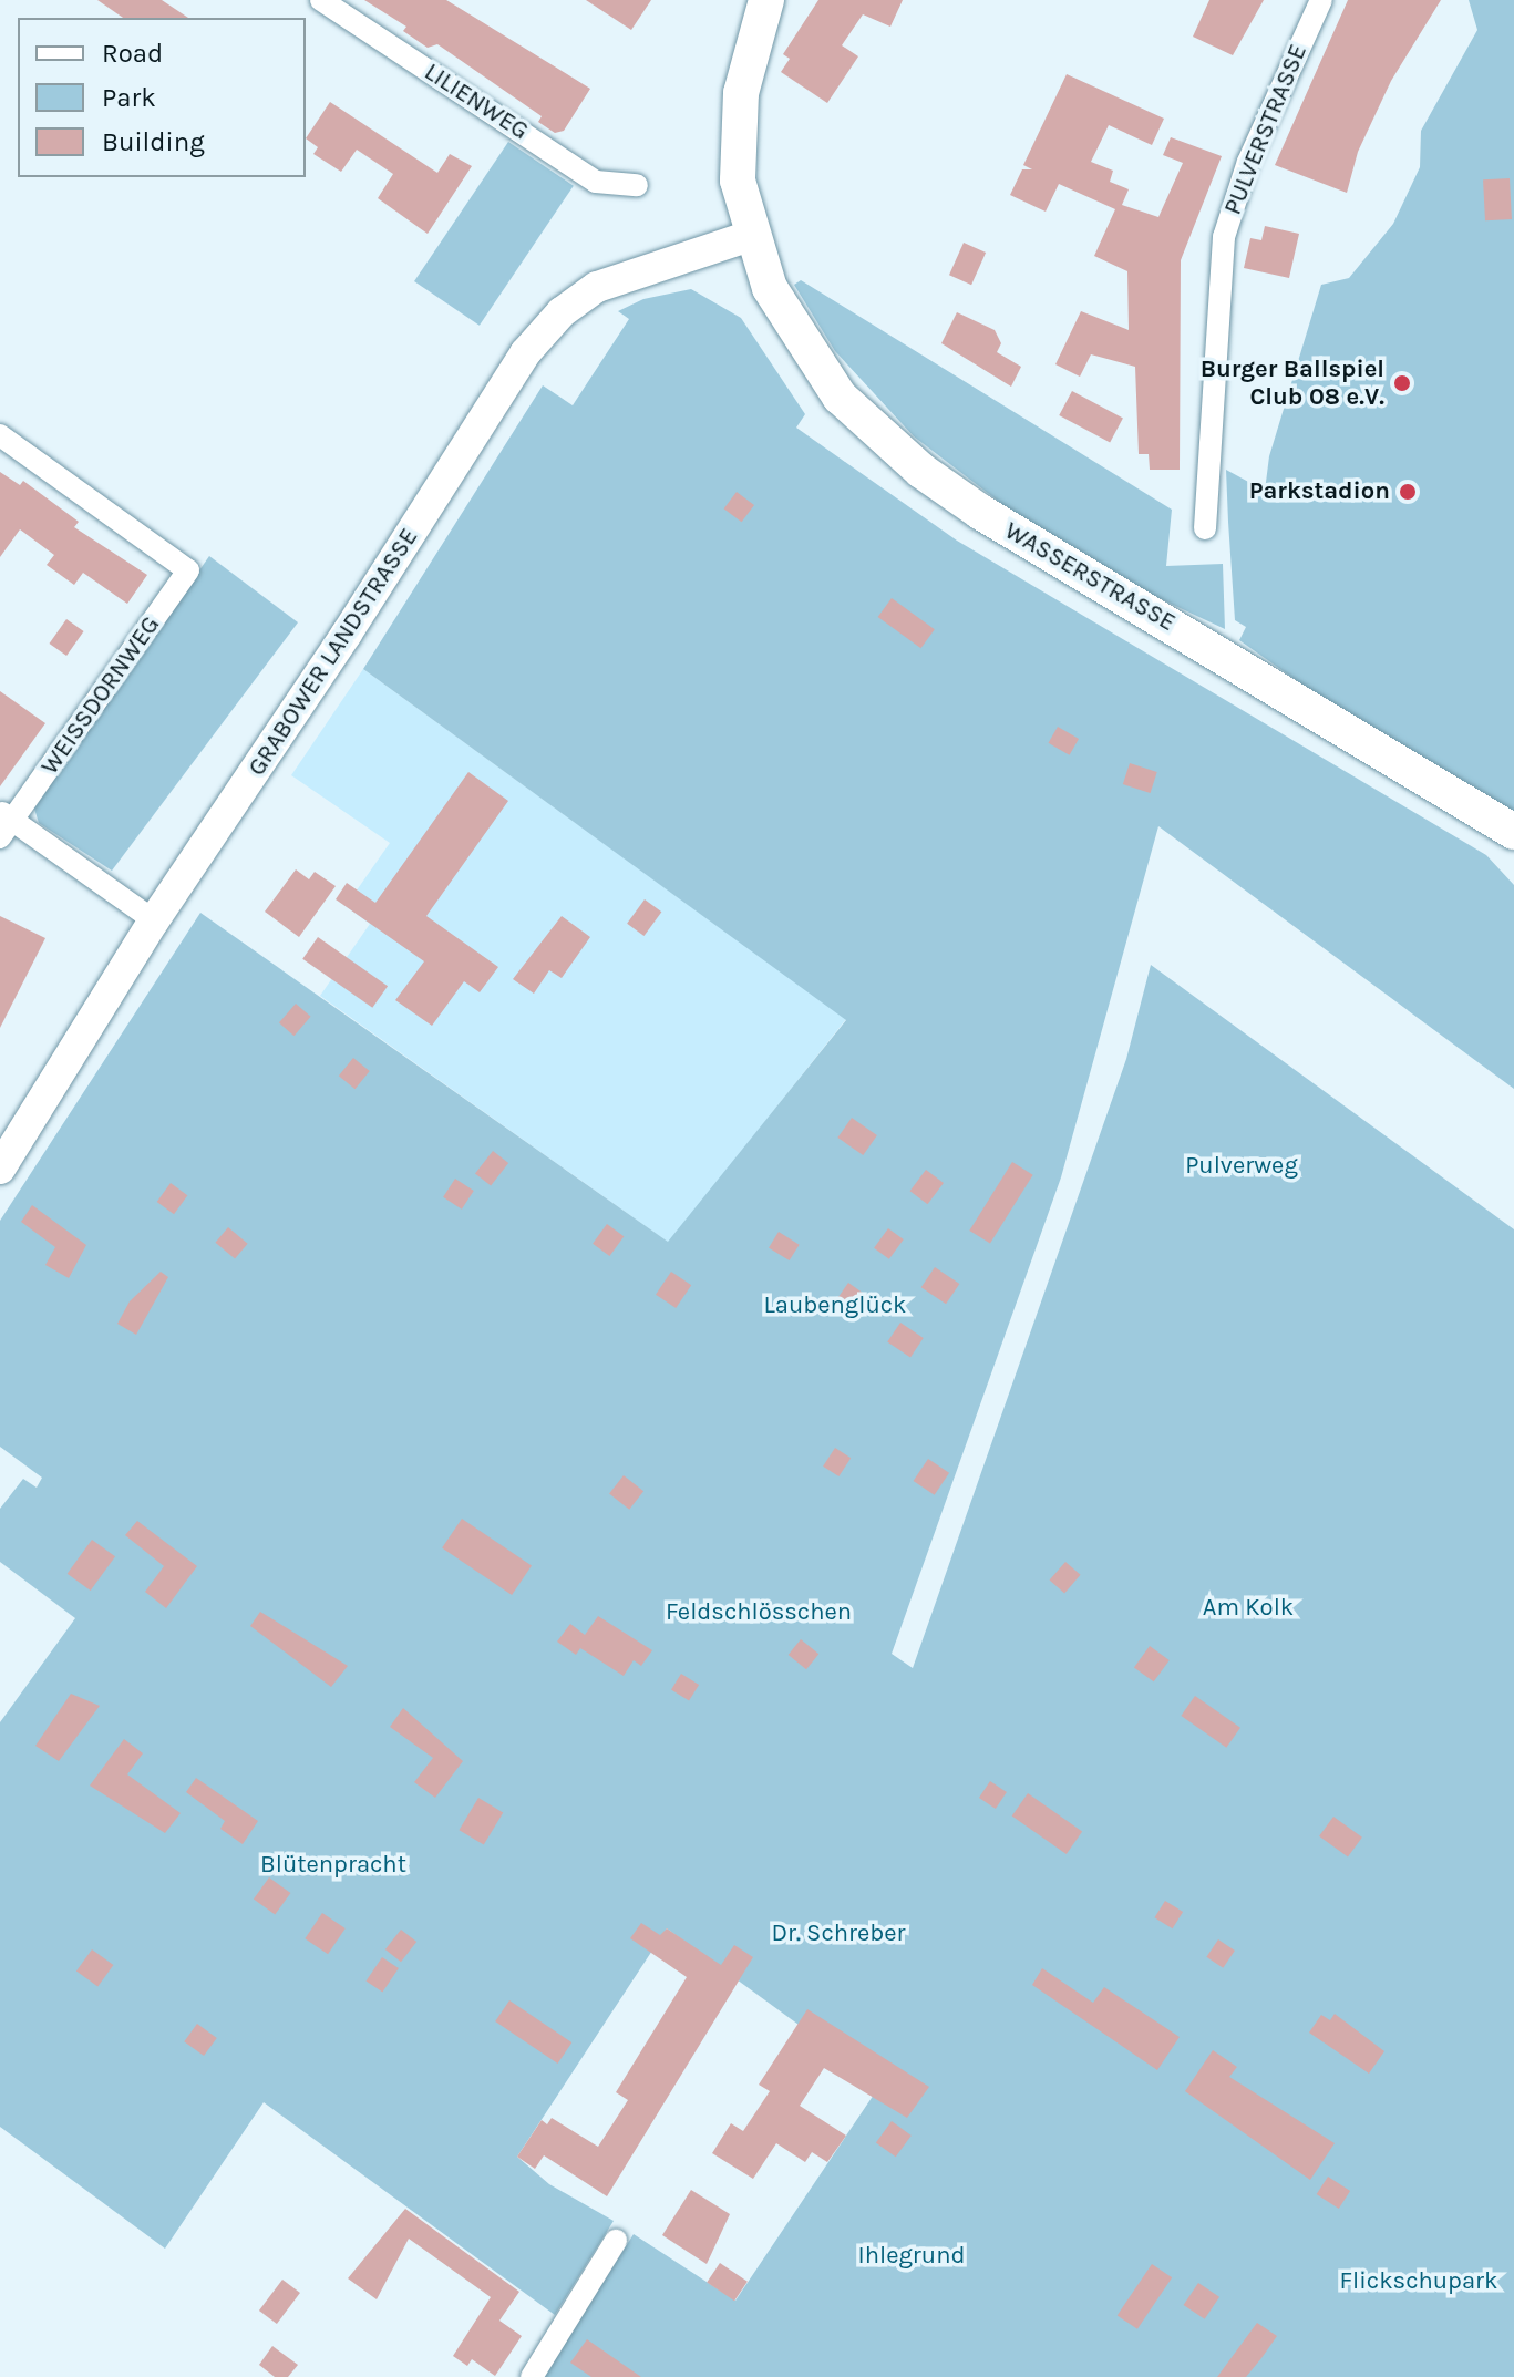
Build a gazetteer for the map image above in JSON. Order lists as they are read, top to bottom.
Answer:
{
  "streets": {
    "main road": ["WASSERSTRASSE", "GRABOWER LANDSTRASSE"],
    "street": ["LILIENWEG", "PULVERSTRASSE", "WEISSDORNWEG"]
  },
  "crossings": [
    ["WASSERSTRASSE", "GRABOWER LANDSTRASSE"]
  ],
  "parks": [
    "Pulverweg",
    "Laubenglück",
    "Am Kolk",
    "Feldschlösschen",
    "Blütenpracht",
    "Dr. Schreber",
    "Ihlegrund",
    "Flickschupark"
  ],
  "places": ["Burger Ballspiel Club 08 e.V.", "Parkstadion"],
  "legend": ["Road", "Park", "Building"]
}
